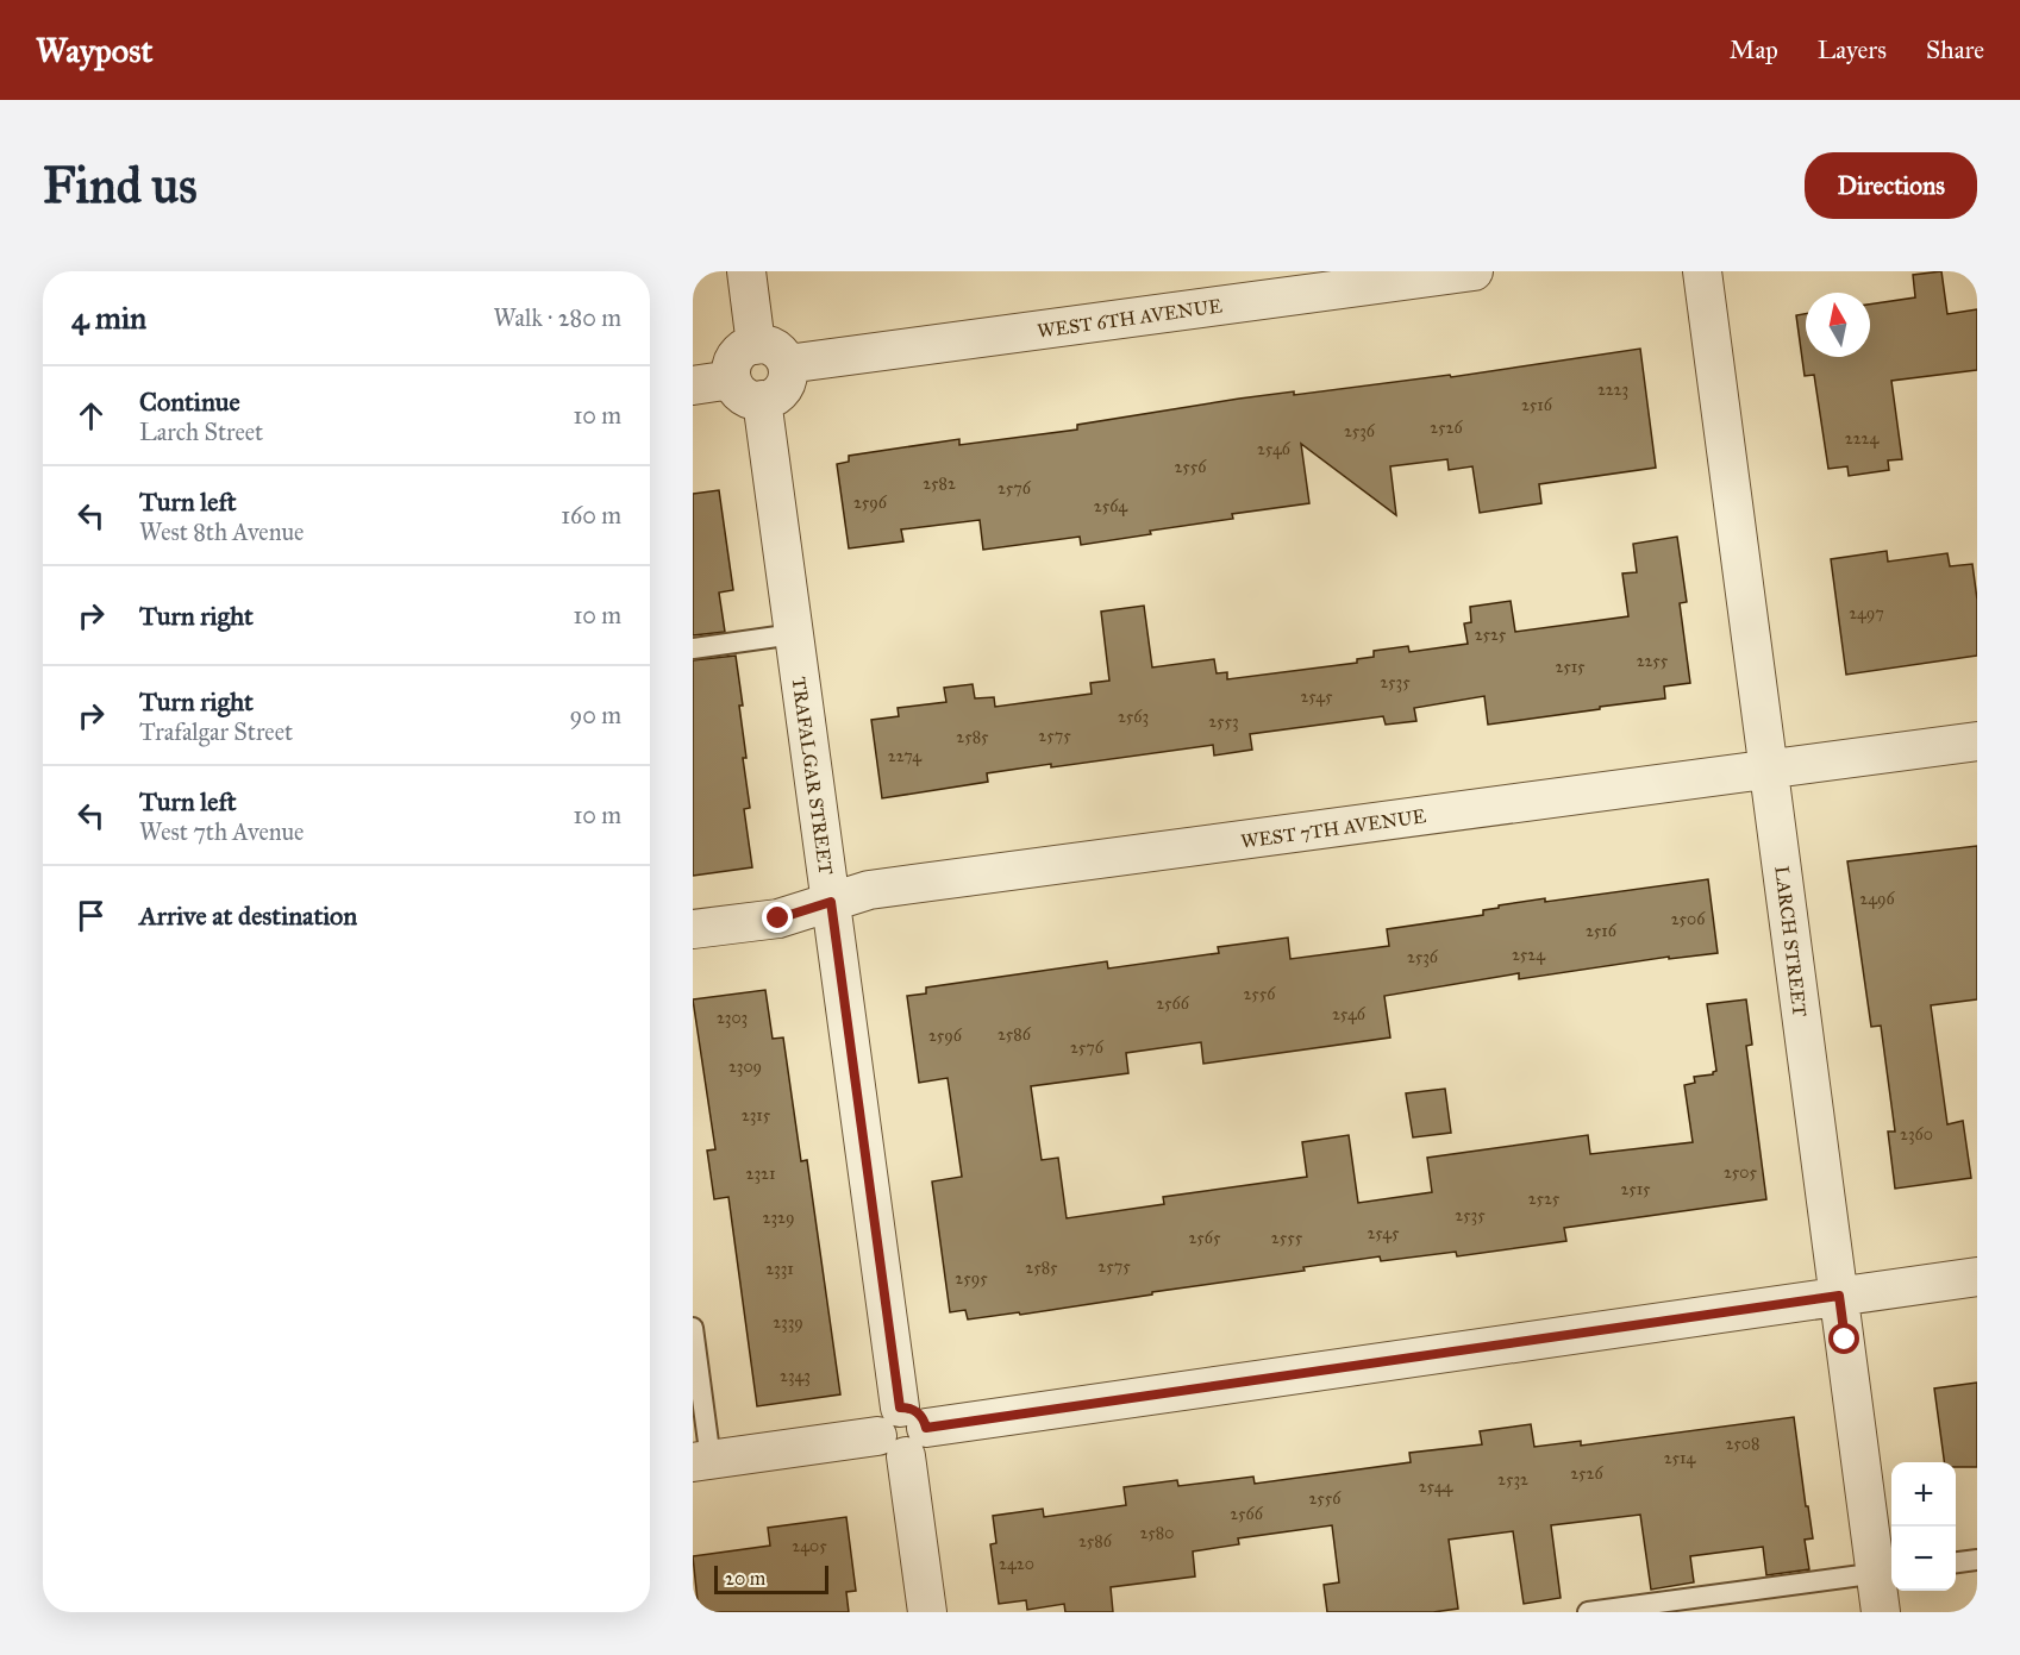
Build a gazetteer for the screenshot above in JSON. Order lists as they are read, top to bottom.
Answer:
{
  "streets": {
    "street": [
      "WEST 6TH AVENUE",
      "TRAFALGAR STREET",
      "WEST 7TH AVENUE",
      "LARCH STREET"
    ]
  },
  "crossings": [
    ["WEST 6TH AVENUE", "TRAFALGAR STREET"],
    ["TRAFALGAR STREET", "WEST 7TH AVENUE"],
    ["WEST 7TH AVENUE", "LARCH STREET"]
  ],
  "house_numbers": [
    "2223",
    "2516",
    "2526",
    "2536",
    "2224",
    "2546",
    "2556",
    "2582",
    "2576",
    "2596",
    "2564",
    "2497",
    "2525",
    "2255",
    "2515",
    "2535",
    "2545",
    "2563",
    "2553",
    "2575",
    "2585",
    "2274",
    "2496",
    "2506",
    "2516",
    "2524",
    "2536",
    "2556",
    "2566",
    "2546",
    "2303",
    "2586",
    "2596",
    "2576",
    "2309",
    "2315",
    "2360",
    "2505",
    "2321",
    "2515",
    "2525",
    "2535",
    "2329",
    "2545",
    "2565",
    "2555",
    "2575",
    "2585",
    "2331",
    "2595",
    "2339",
    "2343",
    "2508",
    "2514",
    "2526",
    "2532",
    "2544",
    "2556",
    "2566",
    "2580",
    "2586",
    "2405",
    "2420"
  ],
  "scale_bar": "20 m",
  "north": "top",
  "page": {
    "header": "Waypost",
    "nav": ["Map", "Layers", "Share"],
    "buttons": "Directions",
    "title": "Find us",
    "heading": ["4 min", "Walk · 280 m"],
    "list": [
      ["Continue", "Larch Street", "10 m"],
      ["Turn left", "West 8th Avenue", "160 m"],
      ["Turn right", "10 m"],
      ["Turn right", "Trafalgar Street", "90 m"],
      ["Turn left", "West 7th Avenue", "10 m"],
      "Arrive at destination"
    ],
    "map_buttons": ["+", "−"],
    "scale": "20 m"
  }
}
